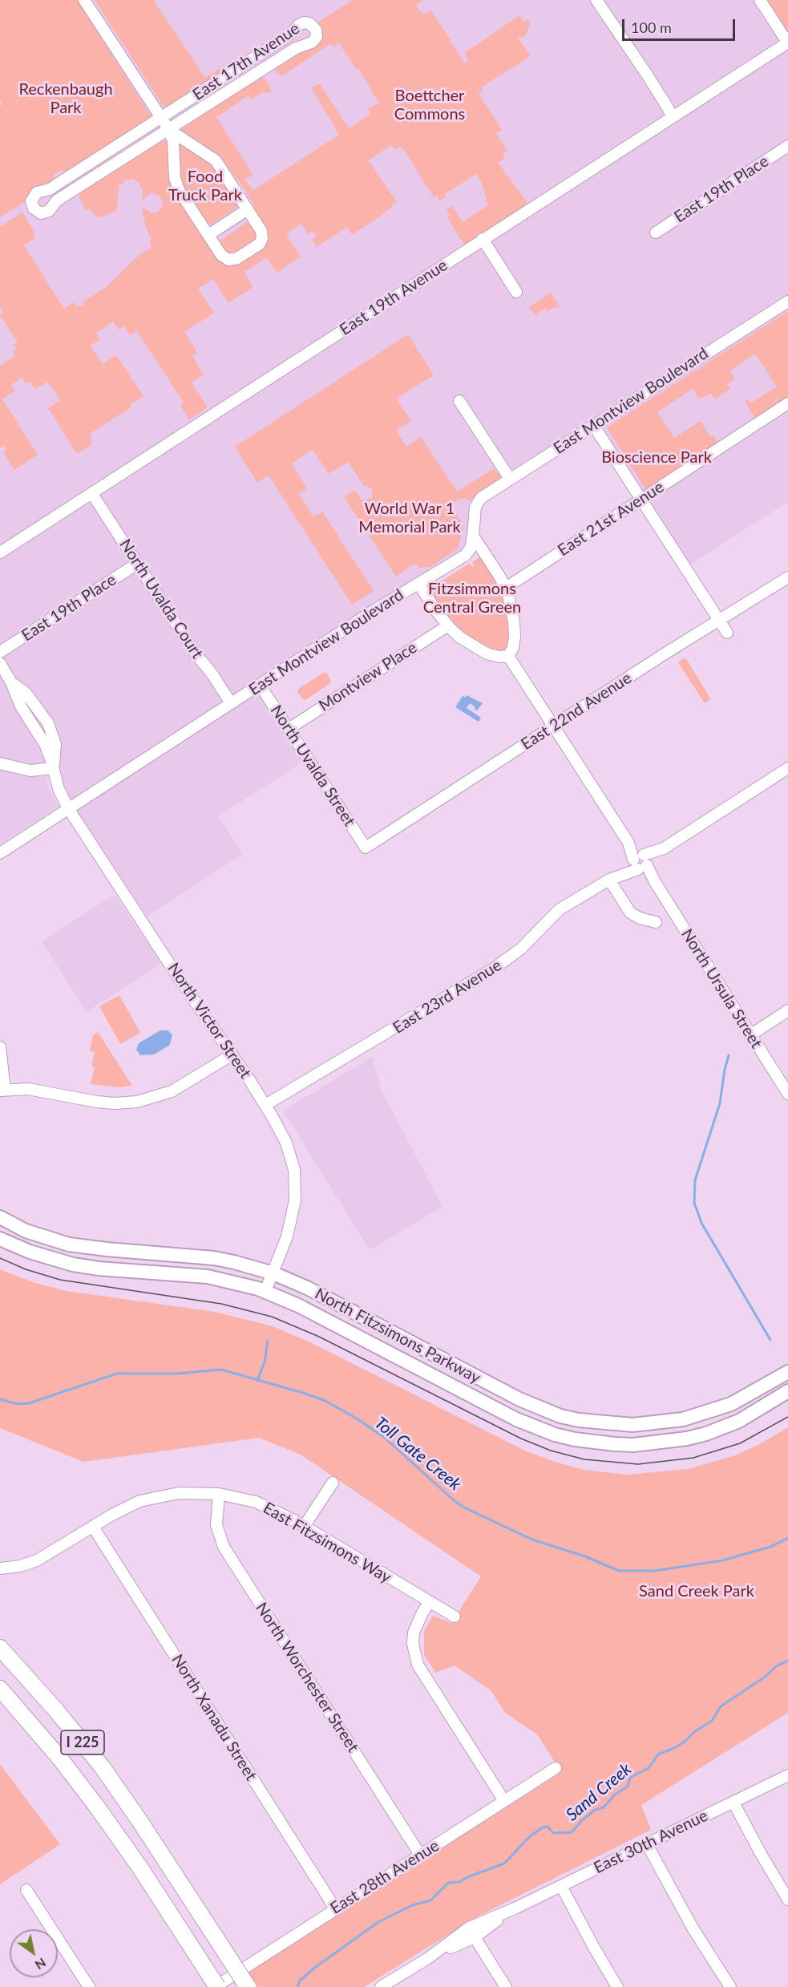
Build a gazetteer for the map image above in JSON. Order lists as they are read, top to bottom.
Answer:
{
  "streets": {
    "highway": ["I 225"],
    "main road": ["North Fitzsimons Parkway"],
    "street": [
      "East 17th Avenue",
      "East 19th Place",
      "East 19th Avenue",
      "East Montview Boulevard",
      "East 21st Avenue",
      "North Uvalda Court",
      "Montview Place",
      "East 22nd Avenue",
      "North Uvalda Street",
      "North Ursula Street",
      "East 23rd Avenue",
      "North Victor Street",
      "East Fitzsimons Way",
      "North Worchester Street",
      "North Xanadu Street",
      "East 30th Avenue",
      "East 28th Avenue"
    ]
  },
  "crossings": [
    ["East 19th Place", "North Uvalda Court"],
    ["East 19th Avenue", "North Uvalda Court"],
    ["East Montview Boulevard", "North Uvalda Court"],
    ["East Montview Boulevard", "North Uvalda Street"],
    ["East Montview Boulevard", "North Victor Street"],
    ["Montview Place", "North Uvalda Street"],
    ["East 22nd Avenue", "North Uvalda Street"],
    ["East 22nd Avenue", "North Ursula Street"],
    ["North Ursula Street", "East 23rd Avenue"],
    ["East 23rd Avenue", "North Victor Street"],
    ["North Victor Street", "North Fitzsimons Parkway"],
    ["East Fitzsimons Way", "North Worchester Street"],
    ["East Fitzsimons Way", "North Xanadu Street"],
    ["North Worchester Street", "East 28th Avenue"],
    ["North Xanadu Street", "East 28th Avenue"],
    ["I 225", "East 28th Avenue"]
  ],
  "water": ["Toll Gate Creek", "Sand Creek"],
  "parks": [
    "Reckenbaugh Park",
    "Boettcher Commons",
    "Food Truck Park",
    "Bioscience Park",
    "World War 1 Memorial Park",
    "Fitzsimmons Central Green",
    "Sand Creek Park"
  ],
  "scale_bar": "100 m",
  "north": "bottom right"
}
